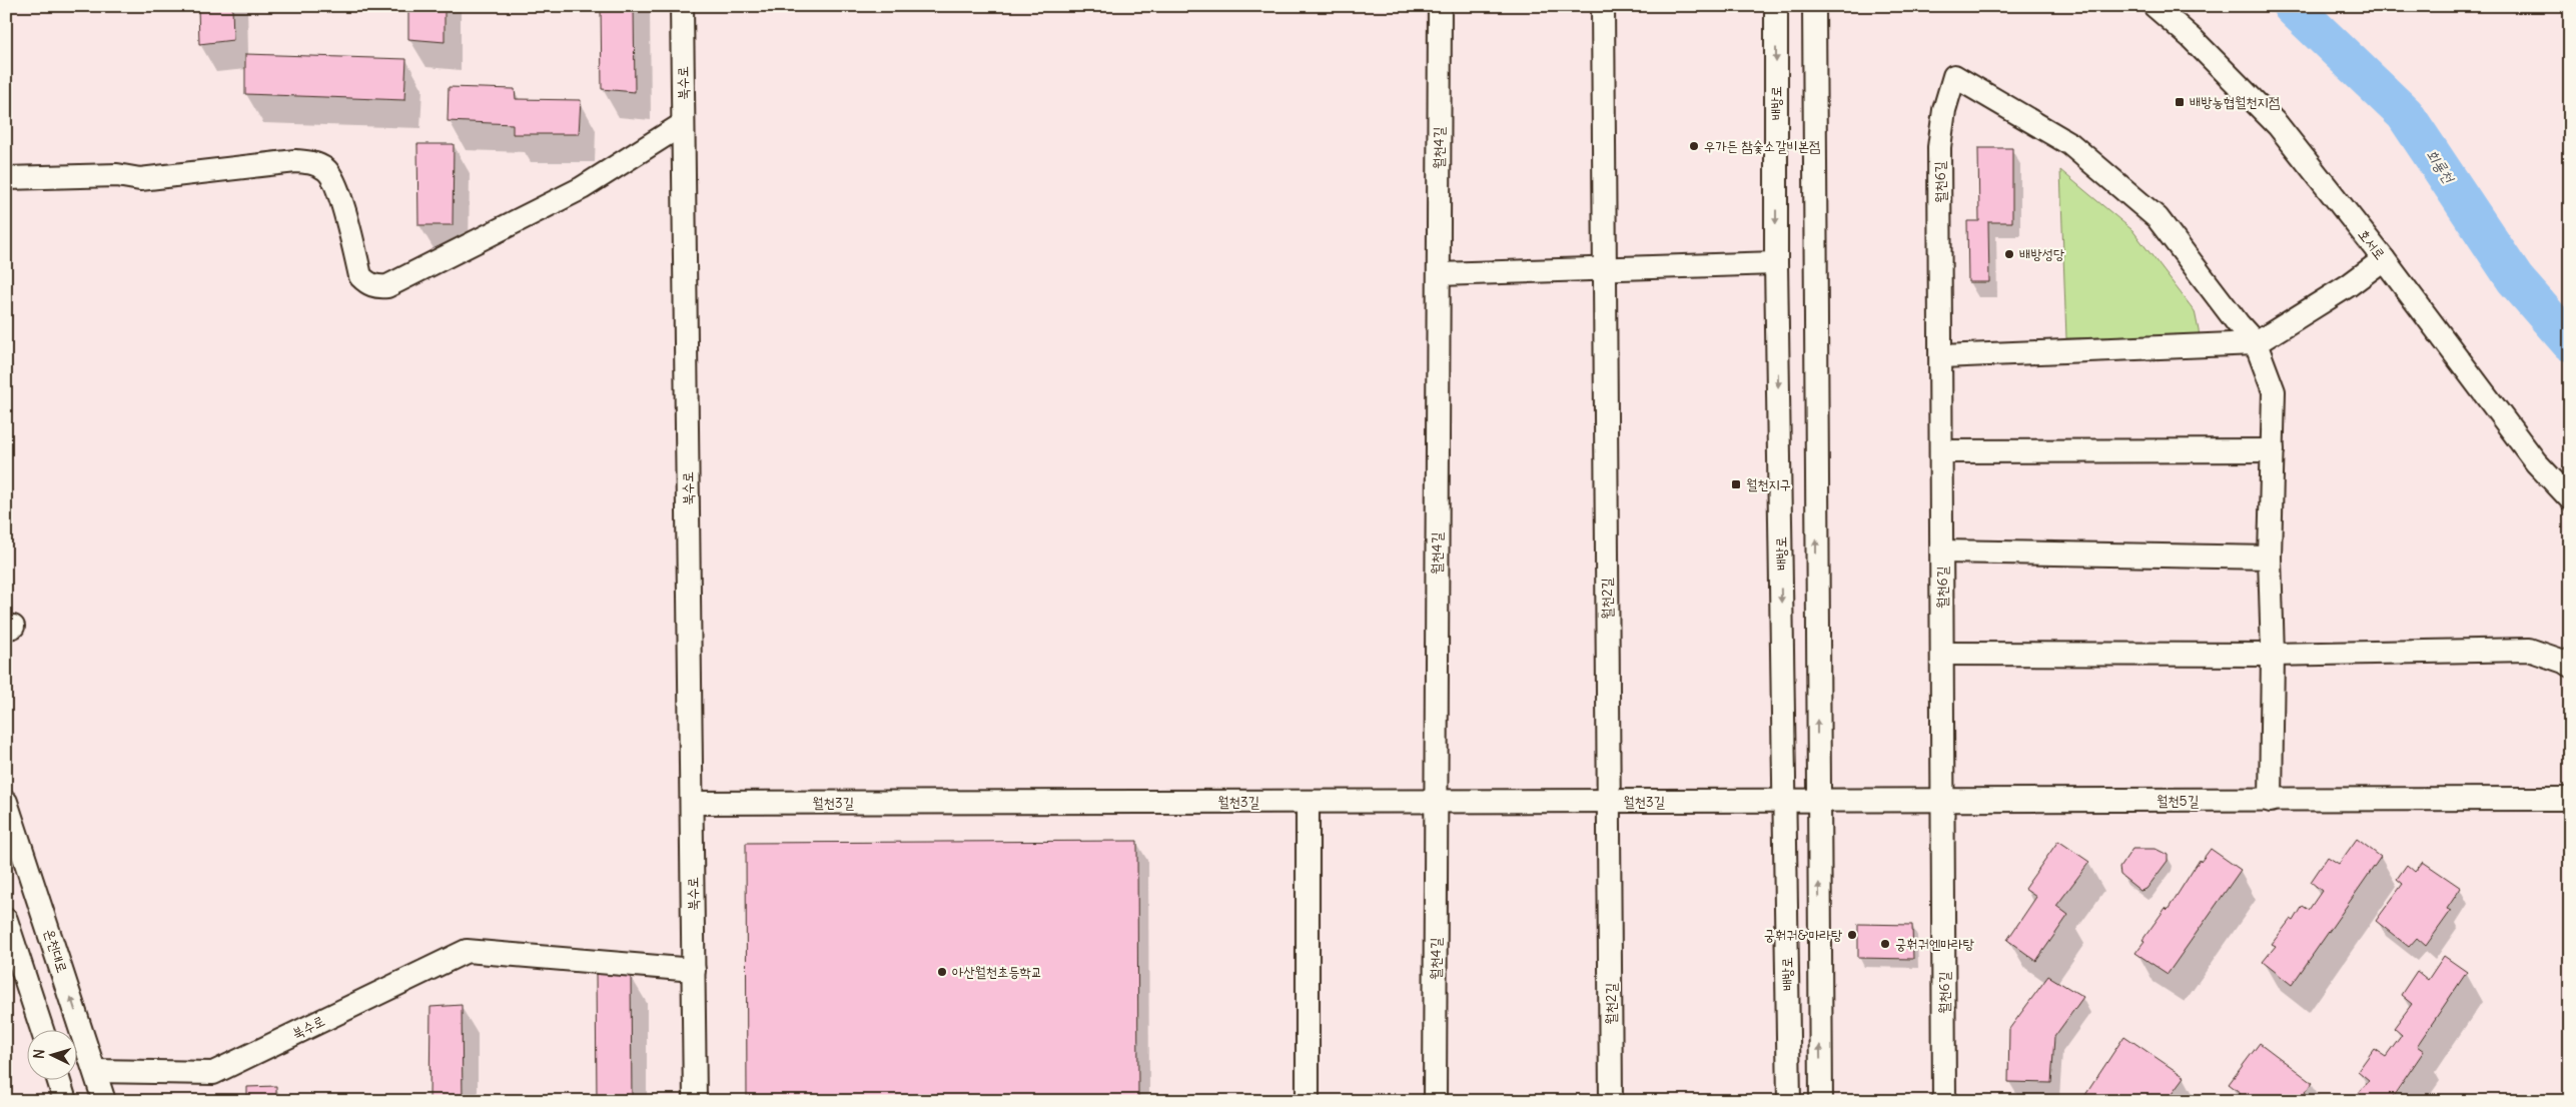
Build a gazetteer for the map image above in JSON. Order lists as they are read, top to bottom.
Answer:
{
  "streets": {
    "street": [
      "북수로",
      "배방로",
      "월천4길",
      "월천6길",
      "호서로",
      "월천2길",
      "월천5길",
      "월천3길",
      "온천대로"
    ]
  },
  "crossings": [
    ["북수로", "월천3길"],
    ["북수로", "온천대로"],
    ["배방로", "월천5길"],
    ["배방로", "월천3길"],
    ["월천4길", "월천3길"],
    ["월천6길", "월천5길"],
    ["월천2길", "월천3길"],
    ["월천5길", "월천3길"]
  ],
  "water": ["회룡천"],
  "places": {
    "transit": ["배방농협월천지점", "월천지구"],
    "other": [
      "우가든 참숯소갈비본점",
      "배방성당",
      "궁훠궈&마라탕",
      "궁훠궈엔마라탕",
      "아산월천초등학교"
    ]
  },
  "north": "left"
}
